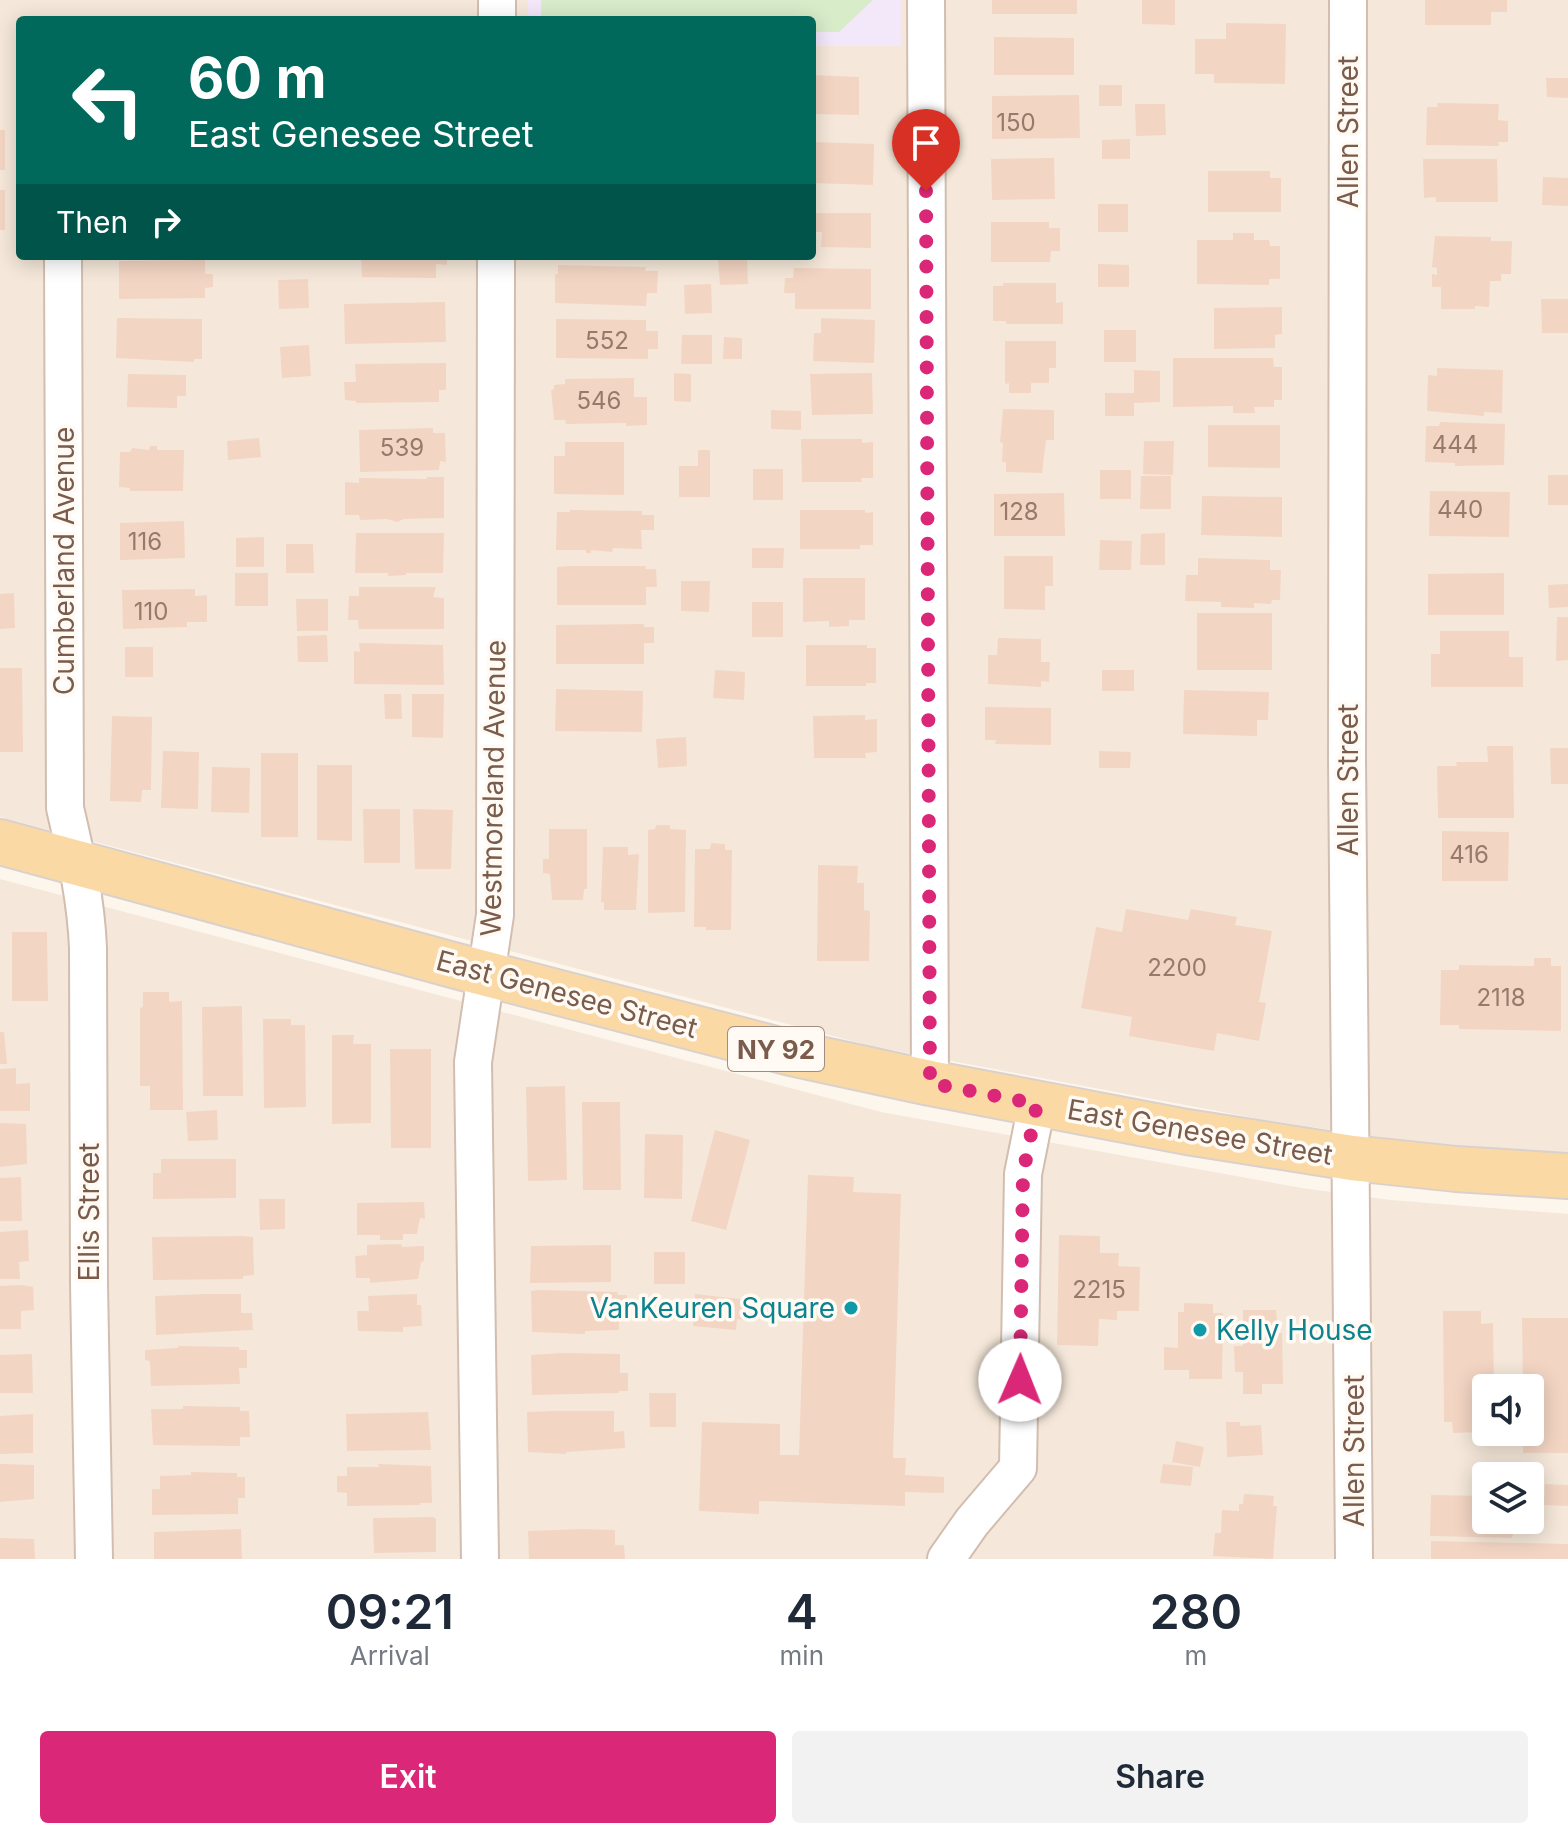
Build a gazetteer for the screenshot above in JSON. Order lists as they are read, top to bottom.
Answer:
{
  "streets": {
    "main road": ["East Genesee Street", "NY 92"],
    "street": [
      "Allen Street",
      "Cumberland Avenue",
      "Westmoreland Avenue",
      "Ellis Street"
    ]
  },
  "crossings": [
    ["Allen Street", "East Genesee Street"],
    ["Cumberland Avenue", "East Genesee Street"],
    ["Cumberland Avenue", "Ellis Street"],
    ["Westmoreland Avenue", "East Genesee Street"],
    ["East Genesee Street", "Ellis Street"]
  ],
  "places": ["VanKeuren Square", "Kelly House"],
  "house_numbers": [
    "150",
    "552",
    "546",
    "444",
    "539",
    "440",
    "128",
    "116",
    "110",
    "416",
    "2200",
    "2118",
    "2215"
  ],
  "page": {
    "turn": ["60 m", "East Genesee Street"],
    "then": "Then",
    "eta": [
      "09:21",
      "Arrival",
      "4",
      "min",
      "280",
      "m"
    ],
    "buttons": ["Exit", "Share"]
  }
}
